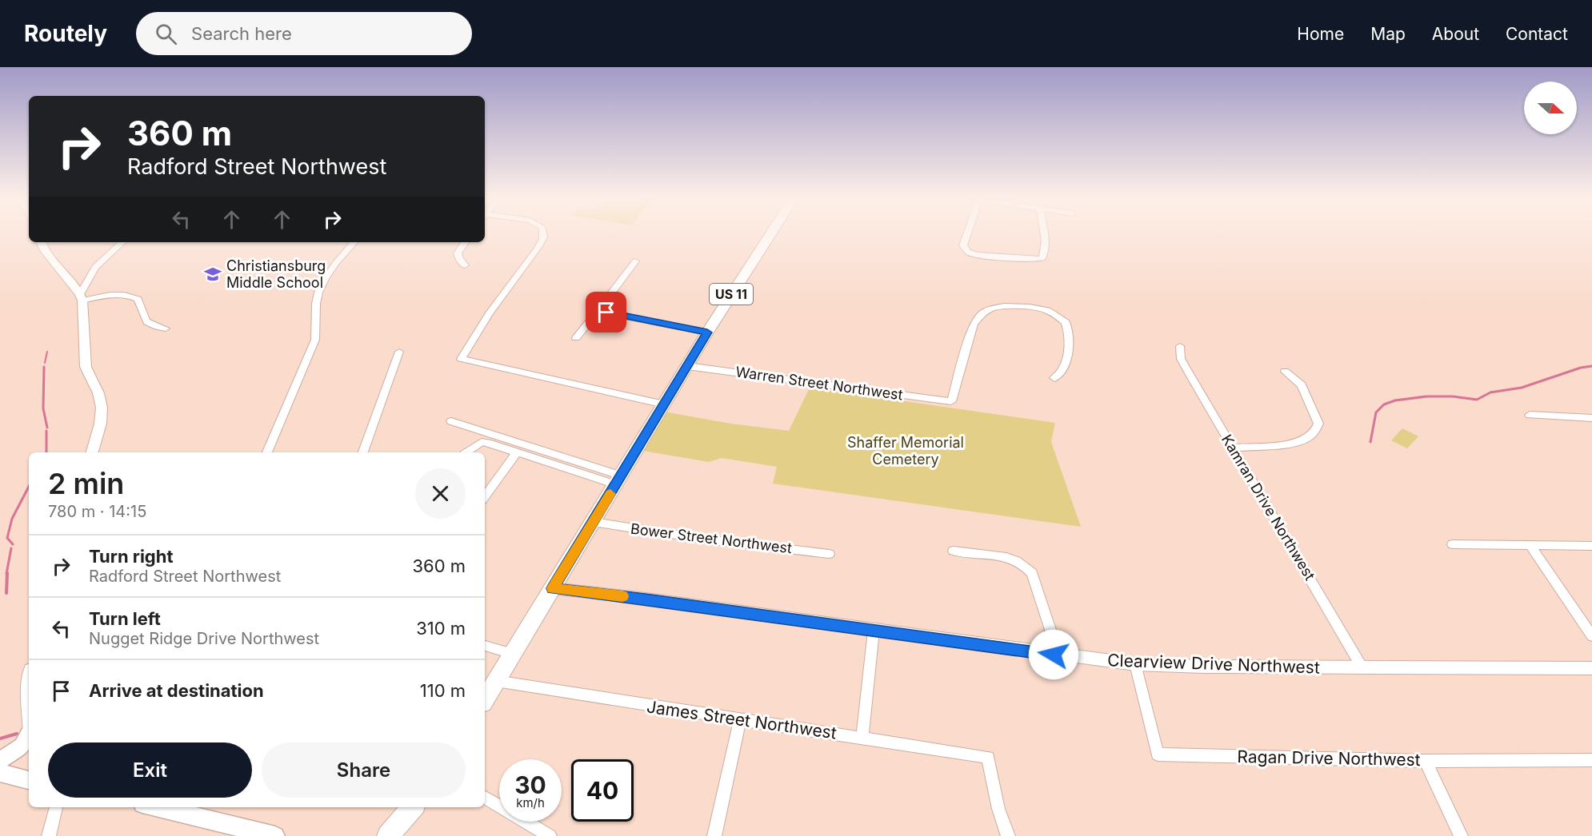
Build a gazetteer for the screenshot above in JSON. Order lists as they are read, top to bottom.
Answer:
{
  "streets": {
    "main road": ["US 11"],
    "street": [
      "Warren Street Northwest",
      "Kamran Drive Northwest",
      "Bower Street Northwest",
      "Clearview Drive Northwest",
      "James Street Northwest",
      "Ragan Drive Northwest"
    ]
  },
  "crossings": [
    ["US 11", "Warren Street Northwest"],
    ["US 11", "Bower Street Northwest"],
    ["US 11", "Clearview Drive Northwest"],
    ["US 11", "James Street Northwest"],
    ["Kamran Drive Northwest", "Clearview Drive Northwest"],
    ["Clearview Drive Northwest", "Ragan Drive Northwest"]
  ],
  "parks": ["Shaffer Memorial Cemetery"],
  "places": {
    "school or university": ["Christiansburg Middle School"]
  },
  "north": "right",
  "page": {
    "header": "Routely",
    "search": "Search here",
    "nav": [
      "Home",
      "Map",
      "About",
      "Contact"
    ],
    "turn": ["360 m", "Radford Street Northwest"],
    "heading": ["2 min", "780 m · 14:15"],
    "list": [
      {
        "name": "Turn right",
        "note": "Radford Street Northwest",
        "value": "360 m"
      },
      {
        "name": "Turn left",
        "note": "Nugget Ridge Drive Northwest",
        "value": "310 m"
      },
      {
        "name": "Arrive at destination",
        "value": "110 m"
      }
    ],
    "buttons": ["Exit", "Share"],
    "speed": "30 km/h",
    "limit": "40"
  }
}
